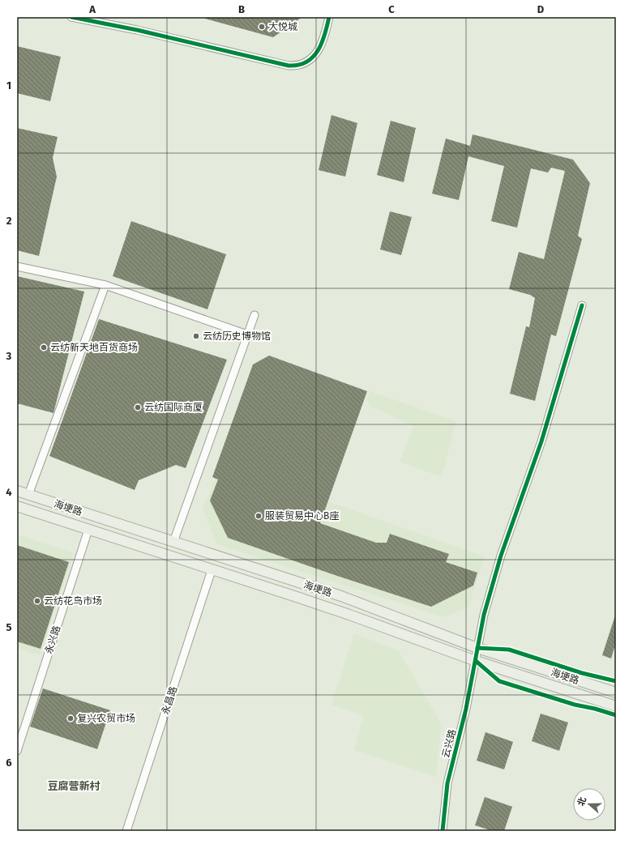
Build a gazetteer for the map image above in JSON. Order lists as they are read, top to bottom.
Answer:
{
  "streets": {
    "main road": ["海埂路"],
    "street": ["永兴路", "永昌路", "云兴路"]
  },
  "crossings": [
    ["海埂路", "永兴路"],
    ["海埂路", "永昌路"],
    ["海埂路", "云兴路"]
  ],
  "districts": ["豆腐营新村"],
  "places": [
    "大悦城",
    "云纺历史博物馆",
    "云纺新天地百货商场",
    "云纺国际商厦",
    "服装贸易中心B座",
    "云纺花鸟市场",
    "复兴农贸市场"
  ],
  "north": "left",
  "grid": {
    "columns": [
      "A",
      "B",
      "C",
      "D"
    ],
    "rows": [
      "1",
      "2",
      "3",
      "4",
      "5",
      "6"
    ]
  }
}
